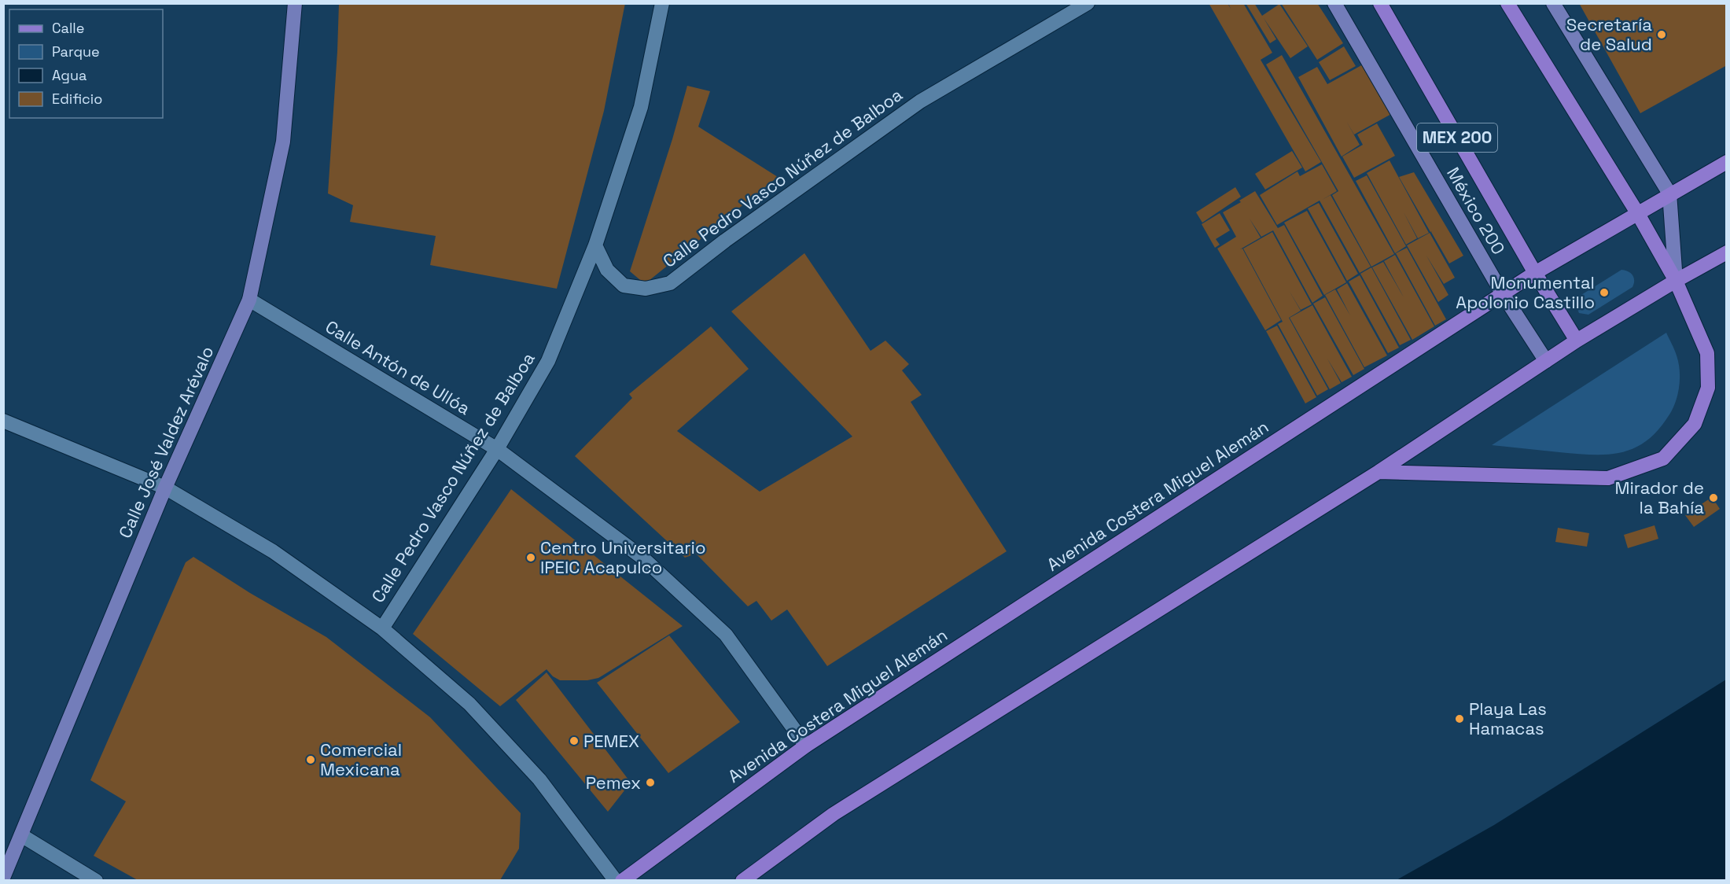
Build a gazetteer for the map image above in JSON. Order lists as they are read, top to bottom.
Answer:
{
  "streets": {
    "main road": ["MEX 200", "Avenida Costera Miguel Alemán"],
    "street": [
      "Calle Pedro Vasco Núñez de Balboa",
      "México 200",
      "Calle Antón de Ullóa",
      "Calle José Valdez Arévalo"
    ]
  },
  "crossings": [
    ["MEX 200", "Avenida Costera Miguel Alemán"],
    ["Calle Pedro Vasco Núñez de Balboa", "Calle Antón de Ullóa"],
    ["México 200", "Avenida Costera Miguel Alemán"],
    ["Calle Antón de Ullóa", "Calle José Valdez Arévalo"],
    ["Calle Antón de Ullóa", "Avenida Costera Miguel Alemán"]
  ],
  "places": [
    "Secretaría de Salud",
    "Monumental Apolonio Castillo",
    "Mirador de la Bahía",
    "Centro Universitario IPEIC Acapulco",
    "Playa Las Hamacas",
    "PEMEX",
    "Comercial Mexicana",
    "Pemex"
  ],
  "legend": [
    "Calle",
    "Parque",
    "Agua",
    "Edificio"
  ]
}
